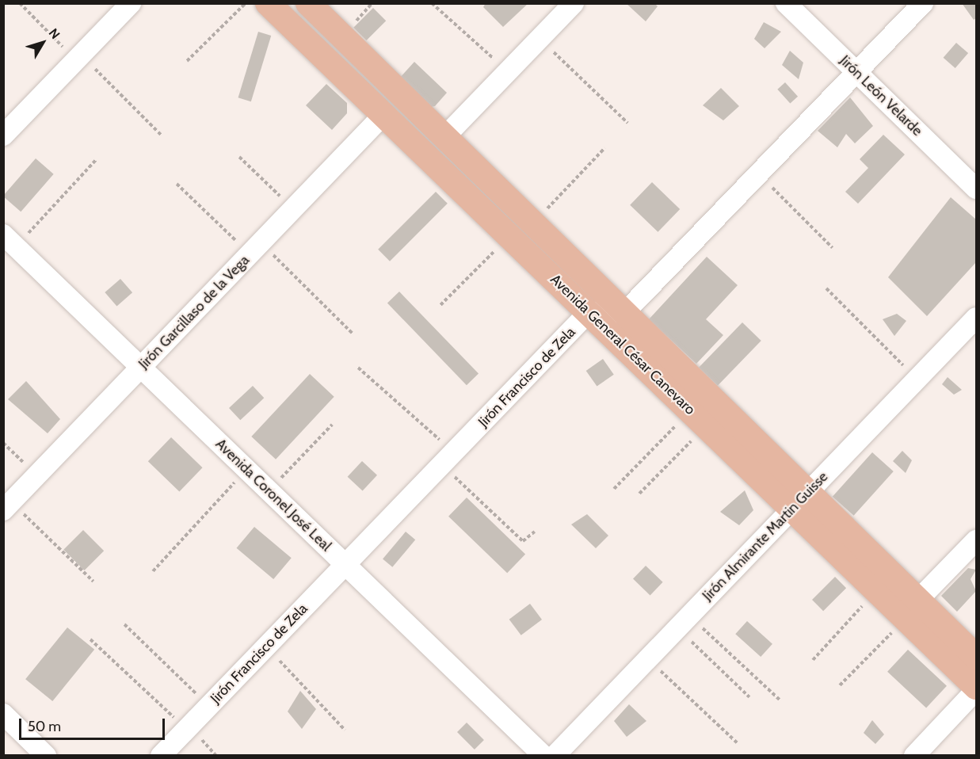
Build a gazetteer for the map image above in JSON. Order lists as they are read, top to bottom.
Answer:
{
  "streets": {
    "main road": ["Avenida General César Canevaro"],
    "street": [
      "Jirón León Velarde",
      "Jirón Garcillaso de la Vega",
      "Jirón Francisco de Zela",
      "Avenida Coronel José Leal",
      "Jirón Almirante Martin Guisse"
    ]
  },
  "crossings": [
    ["Jirón Garcillaso de la Vega", "Avenida General César Canevaro"],
    ["Jirón Garcillaso de la Vega", "Avenida Coronel José Leal"],
    ["Avenida General César Canevaro", "Jirón Francisco de Zela"],
    ["Avenida General César Canevaro", "Jirón Almirante Martin Guisse"],
    ["Jirón Francisco de Zela", "Avenida Coronel José Leal"]
  ],
  "scale_bar": "50 m",
  "north": "top right"
}
